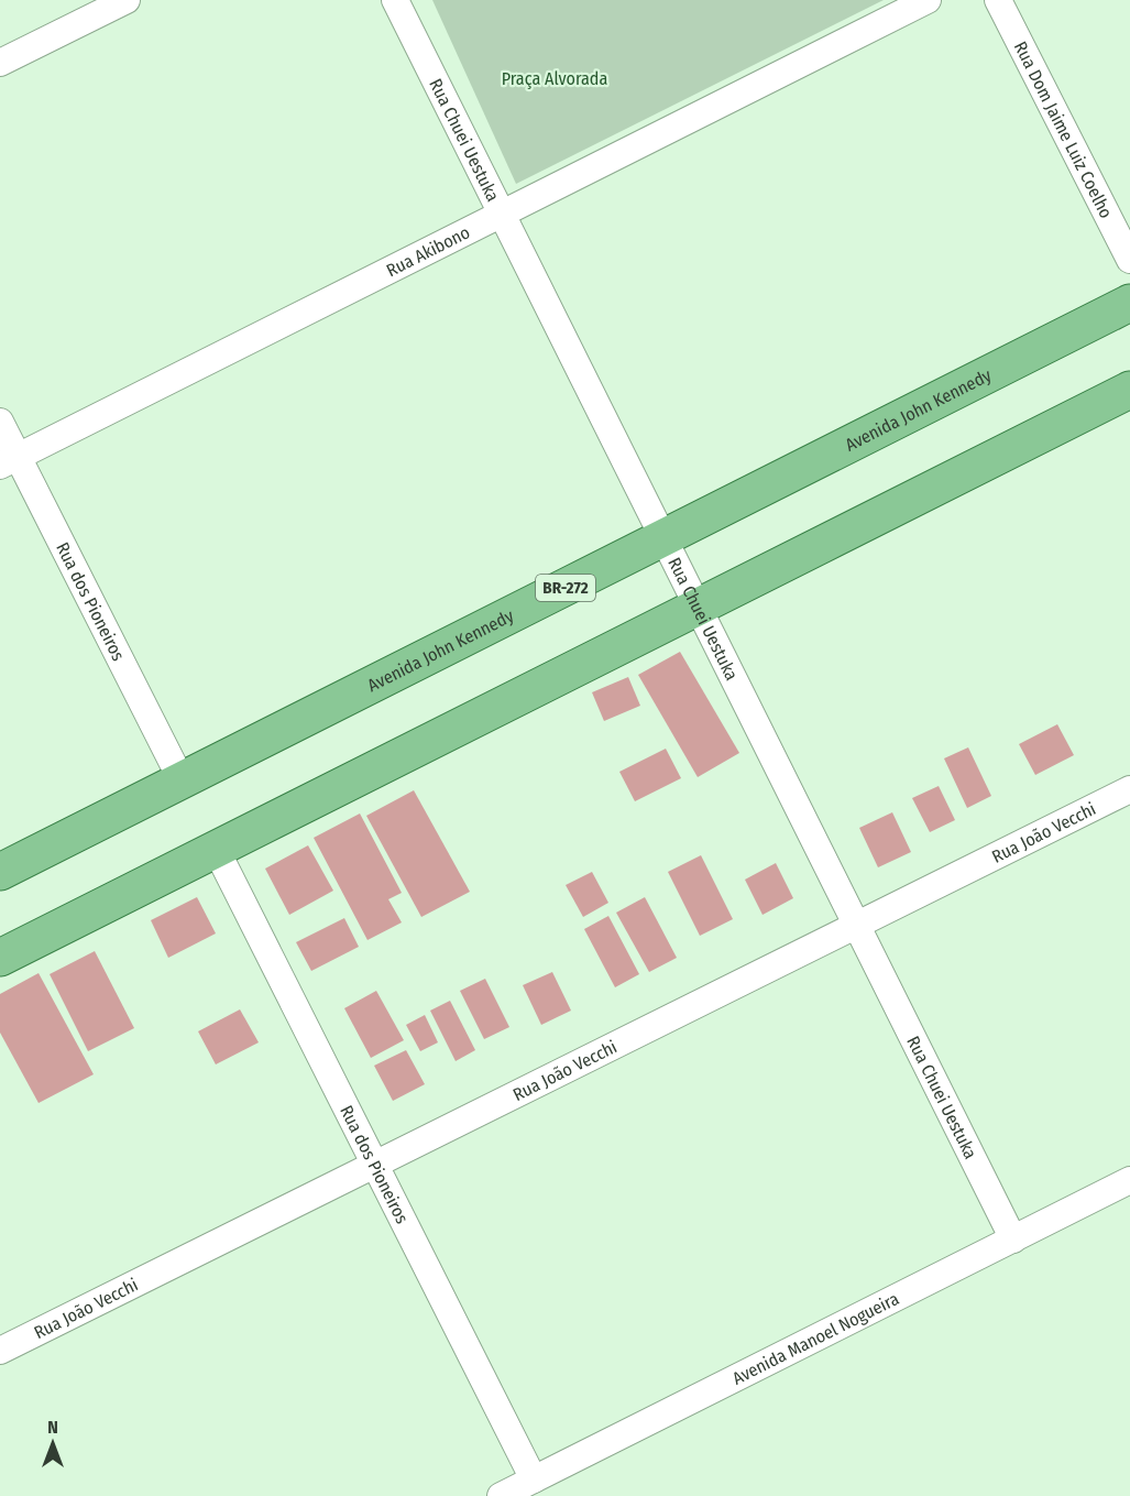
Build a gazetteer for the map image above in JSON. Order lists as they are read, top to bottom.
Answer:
{
  "streets": {
    "main road": ["Avenida John Kennedy", "BR-272"],
    "street": [
      "Rua Dom Jaime Luiz Coelho",
      "Rua Chuei Uestuka",
      "Rua Akibono",
      "Rua dos Pioneiros",
      "Rua João Vecchi",
      "Avenida Manoel Nogueira"
    ]
  },
  "crossings": [
    ["Rua Chuei Uestuka", "Rua Akibono"],
    ["Rua Chuei Uestuka", "Avenida John Kennedy"],
    ["Rua Chuei Uestuka", "Rua João Vecchi"],
    ["Rua Chuei Uestuka", "Avenida Manoel Nogueira"],
    ["Rua Akibono", "Rua dos Pioneiros"],
    ["Avenida John Kennedy", "Rua dos Pioneiros"],
    ["Rua dos Pioneiros", "Rua João Vecchi"],
    ["Rua dos Pioneiros", "Avenida Manoel Nogueira"]
  ],
  "parks": ["Praça Alvorada"],
  "north": "top"
}
